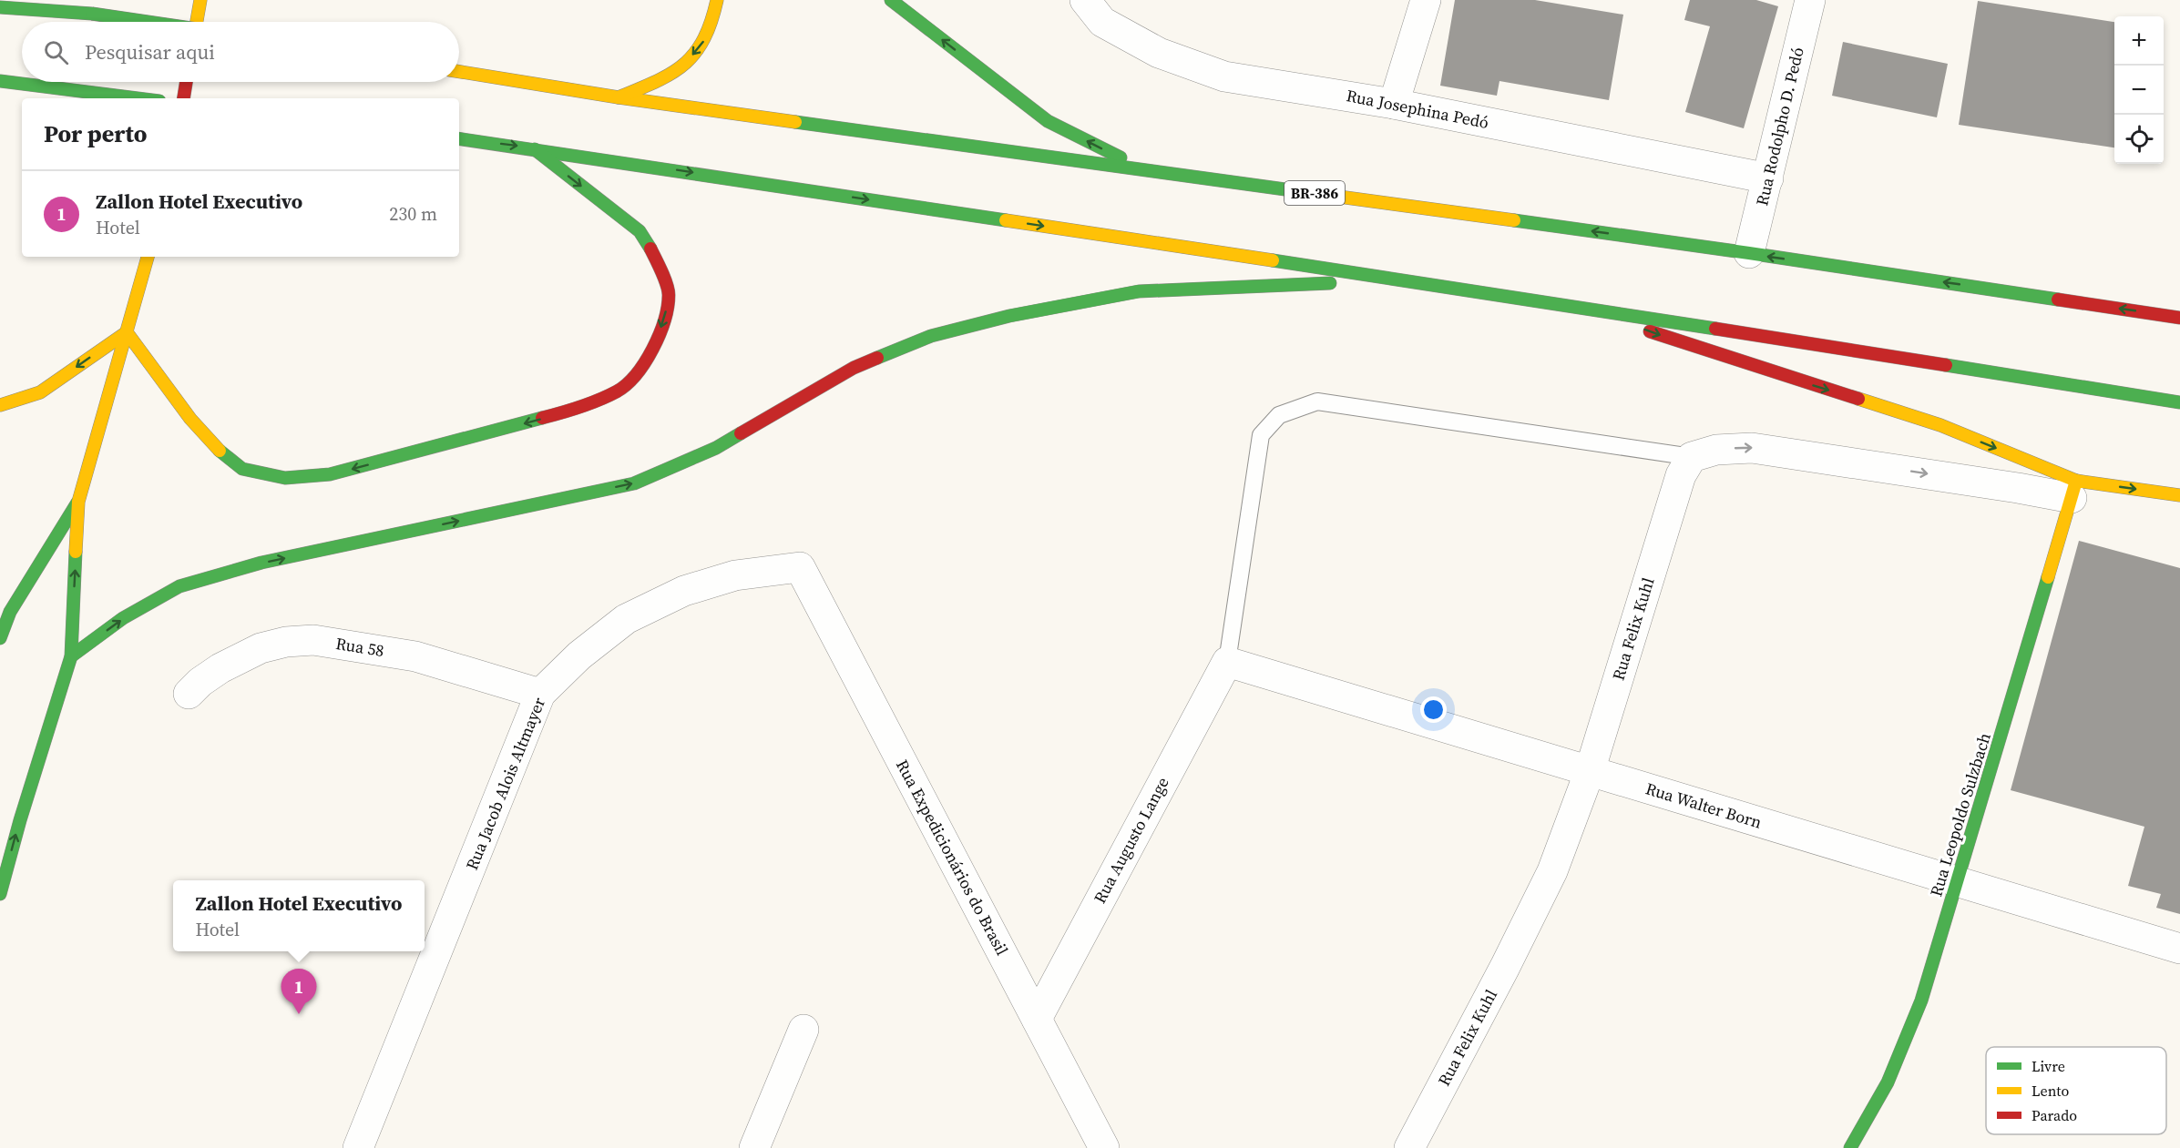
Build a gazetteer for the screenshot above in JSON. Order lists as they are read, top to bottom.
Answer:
{
  "streets": {
    "main road": ["BR-386", "Rua Leopoldo Sulzbach"],
    "street": [
      "Rua Josephina Pedó",
      "Rua Rodolpho D. Pedó",
      "Rua Felix Kuhl",
      "Rua 58",
      "Rua Jacob Alois Altmayer",
      "Rua Walter Born",
      "Rua Augusto Lange",
      "Rua Expedicionários do Brasil"
    ]
  },
  "crossings": [
    ["Rua Josephina Pedó", "Rua Rodolpho D. Pedó"],
    ["Rua Rodolpho D. Pedó", "BR-386"],
    ["Rua Felix Kuhl", "Rua Walter Born"],
    ["Rua 58", "Rua Jacob Alois Altmayer"],
    ["Rua Jacob Alois Altmayer", "Rua Expedicionários do Brasil"],
    ["Rua Walter Born", "Rua Leopoldo Sulzbach"],
    ["Rua Walter Born", "Rua Augusto Lange"],
    ["Rua Augusto Lange", "Rua Expedicionários do Brasil"]
  ],
  "legend": ["Livre", "Lento", "Parado"],
  "page": {
    "map_buttons": ["+", "−"],
    "search": "Pesquisar aqui",
    "heading": "Por perto",
    "list": [
      {
        "mark": "1",
        "name": "Zallon Hotel Executivo",
        "note": "Hotel",
        "value": "230 m"
      }
    ],
    "popup": ["Zallon Hotel Executivo", "Hotel"],
    "pins": "1"
  }
}
